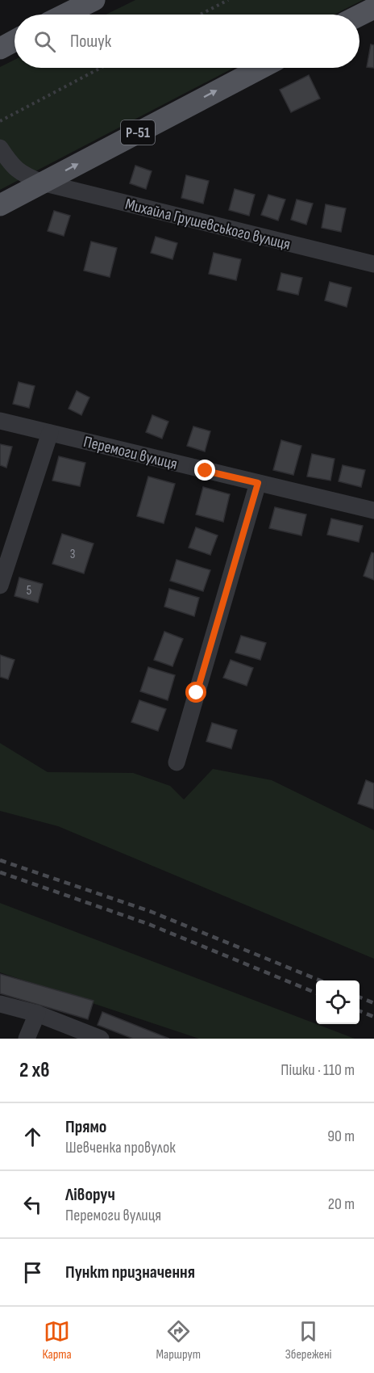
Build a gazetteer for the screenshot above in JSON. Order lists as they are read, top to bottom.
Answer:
{
  "streets": {
    "main road": ["Р-51"],
    "street": ["Михайла Грушевського вулиця", "Перемоги вулиця"]
  },
  "crossings": [
    ["Р-51", "Михайла Грушевського вулиця"]
  ],
  "house_numbers": ["3", "5"],
  "page": {
    "search": "Пошук",
    "heading": ["2 хв", "Пішки · 110 m"],
    "list": [
      ["Прямо", "Шевченка провулок", "90 m"],
      ["Ліворуч", "Перемоги вулиця", "20 m"],
      "Пункт призначення"
    ],
    "nav": ["Карта", "Маршрут", "Збережені"]
  }
}
